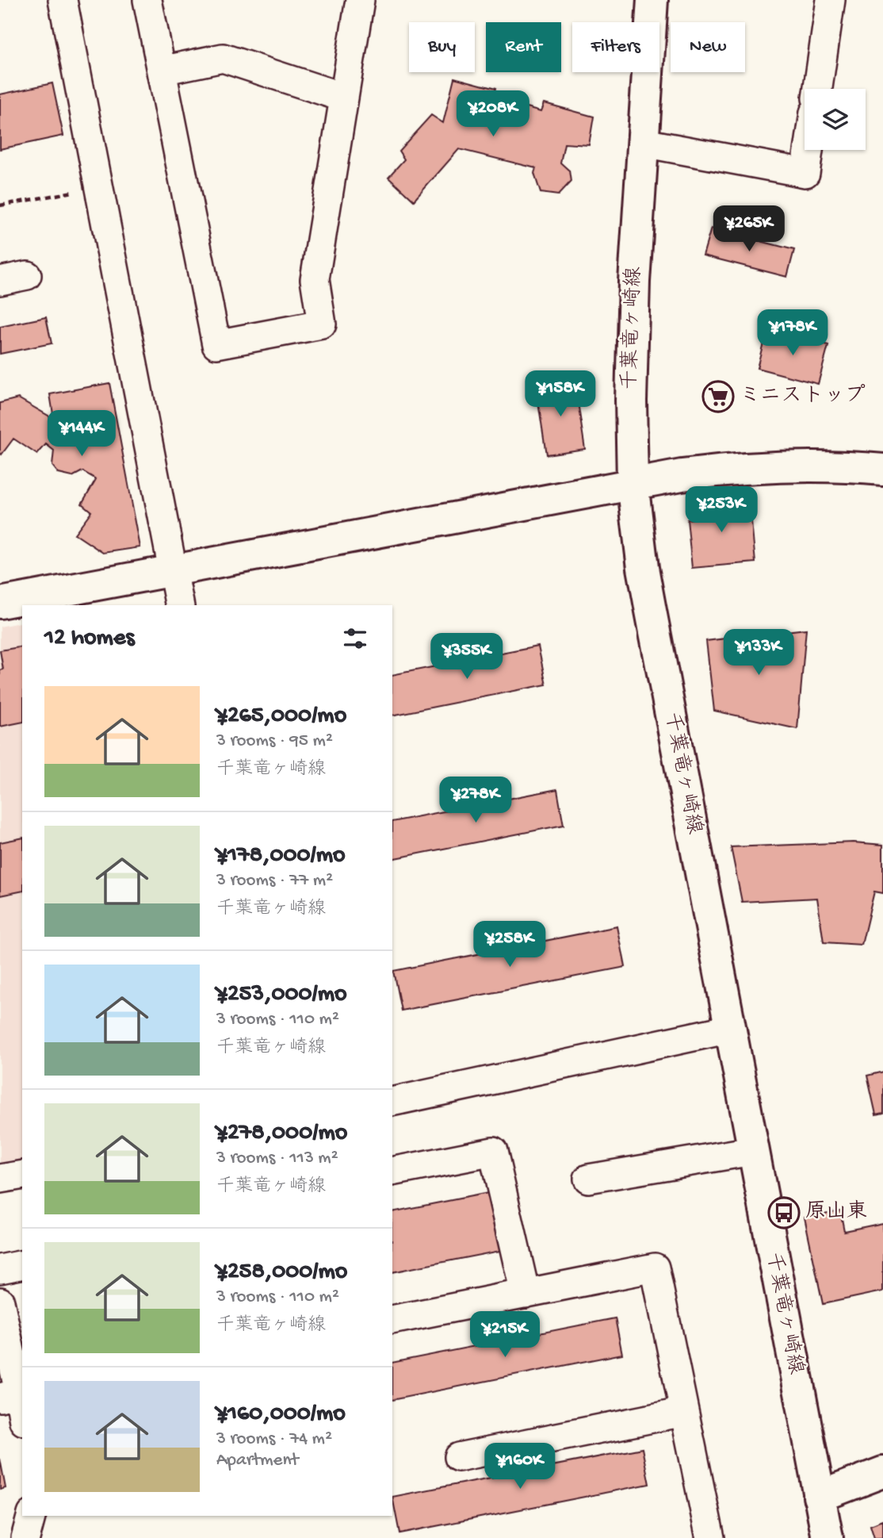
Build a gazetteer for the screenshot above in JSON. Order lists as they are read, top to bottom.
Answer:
{
  "streets": {
    "main road": ["千葉竜ヶ崎線"]
  },
  "places": {
    "supermarket": ["ミニストップ"],
    "bus stop": ["原山東"]
  },
  "page": {
    "chip": [
      "Buy",
      "Rent",
      "Filters",
      "New"
    ],
    "price": [
      "¥208K",
      "¥265K",
      "¥178K",
      "¥158K",
      "¥144K",
      "¥253K",
      "¥133K",
      "¥355K",
      "¥278K",
      "¥258K",
      "¥215K",
      "¥160K"
    ],
    "heading": "12 homes",
    "list": [
      {
        "name": "¥265,000/mo",
        "note": "3 rooms · 95 m² · 千葉竜ヶ崎線"
      },
      {
        "name": "¥178,000/mo",
        "note": "3 rooms · 77 m² · 千葉竜ヶ崎線"
      },
      {
        "name": "¥253,000/mo",
        "note": "3 rooms · 110 m² · 千葉竜ヶ崎線"
      },
      {
        "name": "¥278,000/mo",
        "note": "3 rooms · 113 m² · 千葉竜ヶ崎線"
      },
      {
        "name": "¥258,000/mo",
        "note": "3 rooms · 110 m² · 千葉竜ヶ崎線"
      },
      {
        "name": "¥160,000/mo",
        "note": "3 rooms · 74 m² · Apartment"
      }
    ]
  }
}
